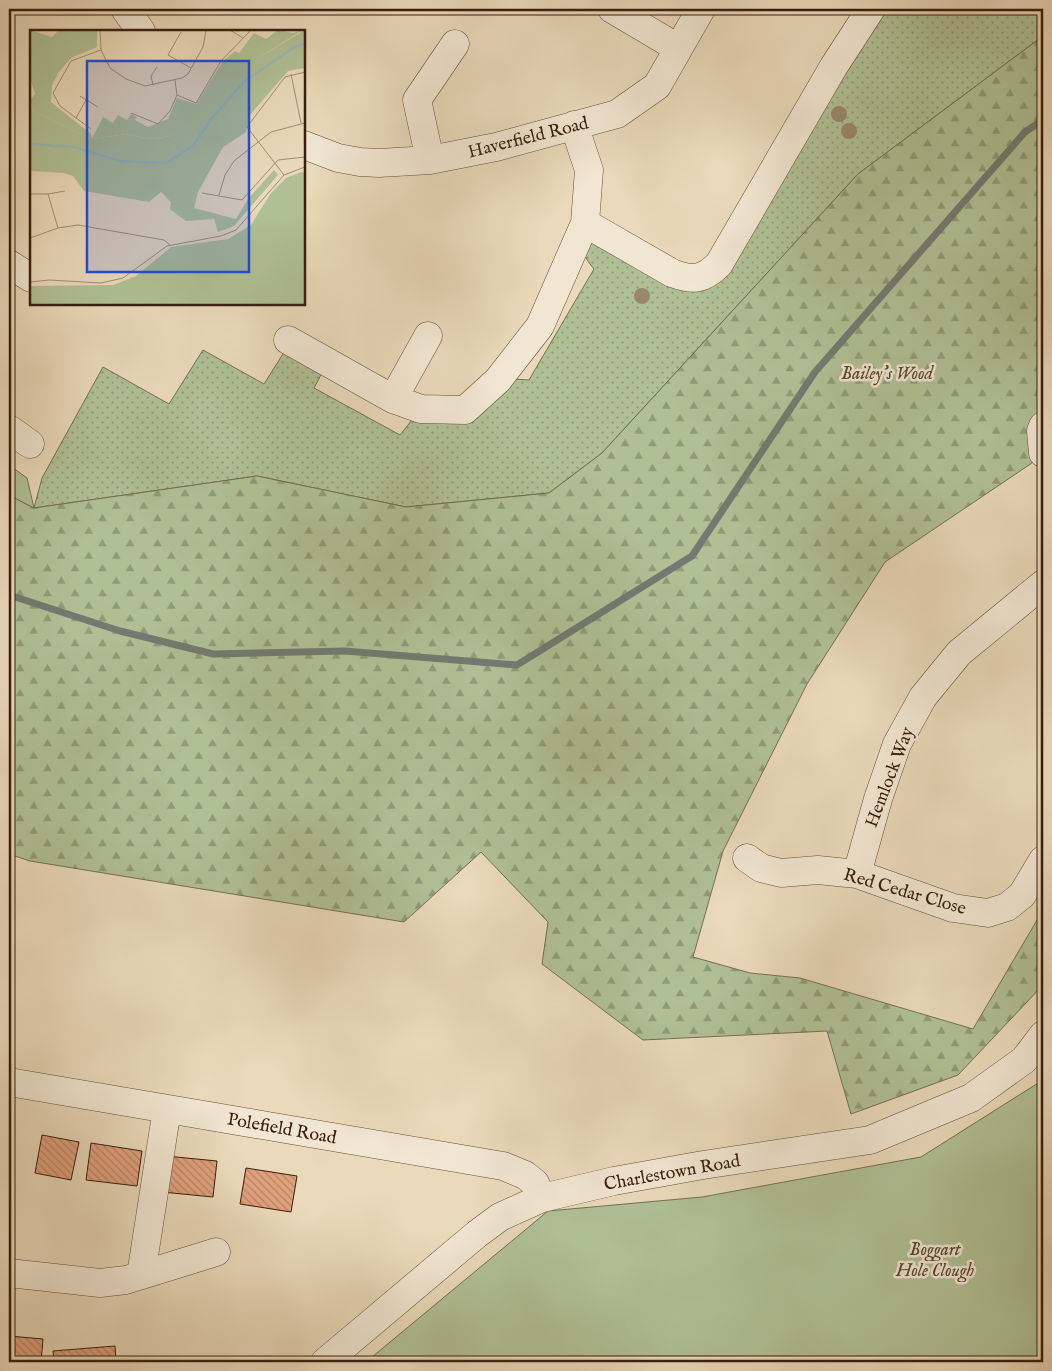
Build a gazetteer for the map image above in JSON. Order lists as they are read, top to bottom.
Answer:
{
  "streets": {
    "street": [
      "Haverfield Road",
      "Hemlock Way",
      "Red Cedar Close",
      "Polefield Road",
      "Charlestown Road"
    ]
  },
  "crossings": [
    ["Hemlock Way", "Red Cedar Close"],
    ["Polefield Road", "Charlestown Road"]
  ],
  "parks": ["Bailey's Wood", "Boggart Hole Clough"]
}
